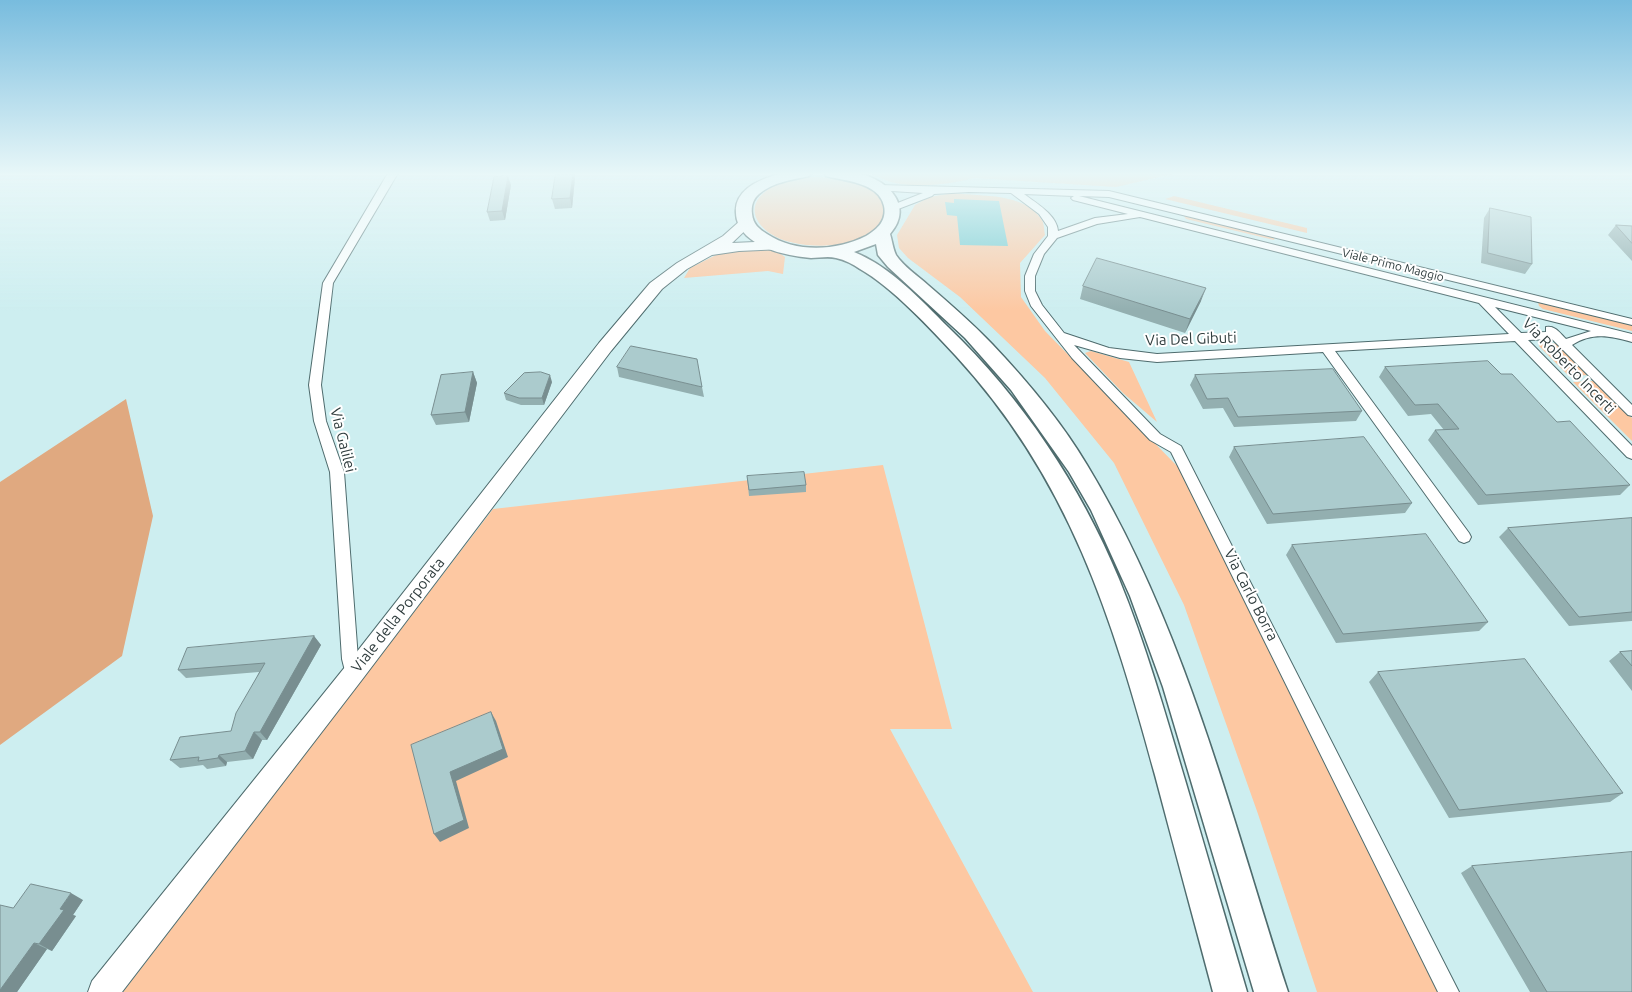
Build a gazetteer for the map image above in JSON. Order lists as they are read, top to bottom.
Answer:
{
  "streets": {
    "street": [
      "Viale Primo Maggio",
      "Via Del Gibuti",
      "Via Roberto Incerti",
      "Via Galilei",
      "Via Carlo Borra",
      "Viale della Porporata"
    ]
  },
  "crossings": [
    ["Viale Primo Maggio", "Via Roberto Incerti"],
    ["Via Del Gibuti", "Via Roberto Incerti"],
    ["Via Del Gibuti", "Via Carlo Borra"],
    ["Via Galilei", "Viale della Porporata"]
  ]
}
